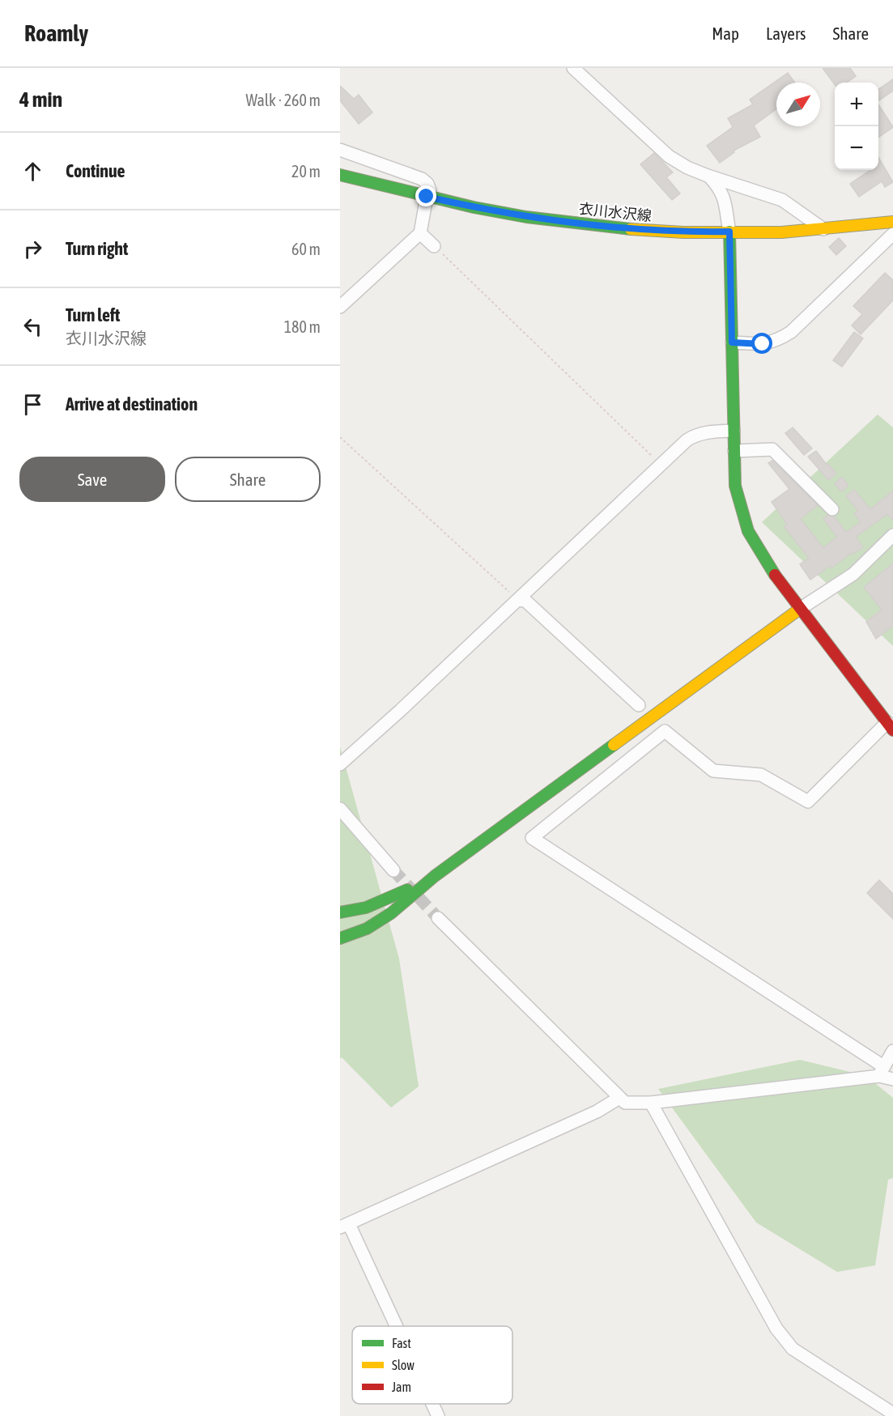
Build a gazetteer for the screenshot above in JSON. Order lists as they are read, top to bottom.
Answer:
{
  "streets": {
    "main road": ["衣川水沢線"]
  },
  "legend": ["Fast", "Slow", "Jam"],
  "north": "top right",
  "page": {
    "header": "Roamly",
    "nav": ["Map", "Layers", "Share"],
    "heading": ["4 min", "Walk · 260 m"],
    "map_buttons": ["+", "−"],
    "list": [
      ["Continue", "20 m"],
      ["Turn right", "60 m"],
      ["Turn left", "衣川水沢線", "180 m"],
      "Arrive at destination"
    ],
    "buttons": ["Save", "Share"]
  }
}
